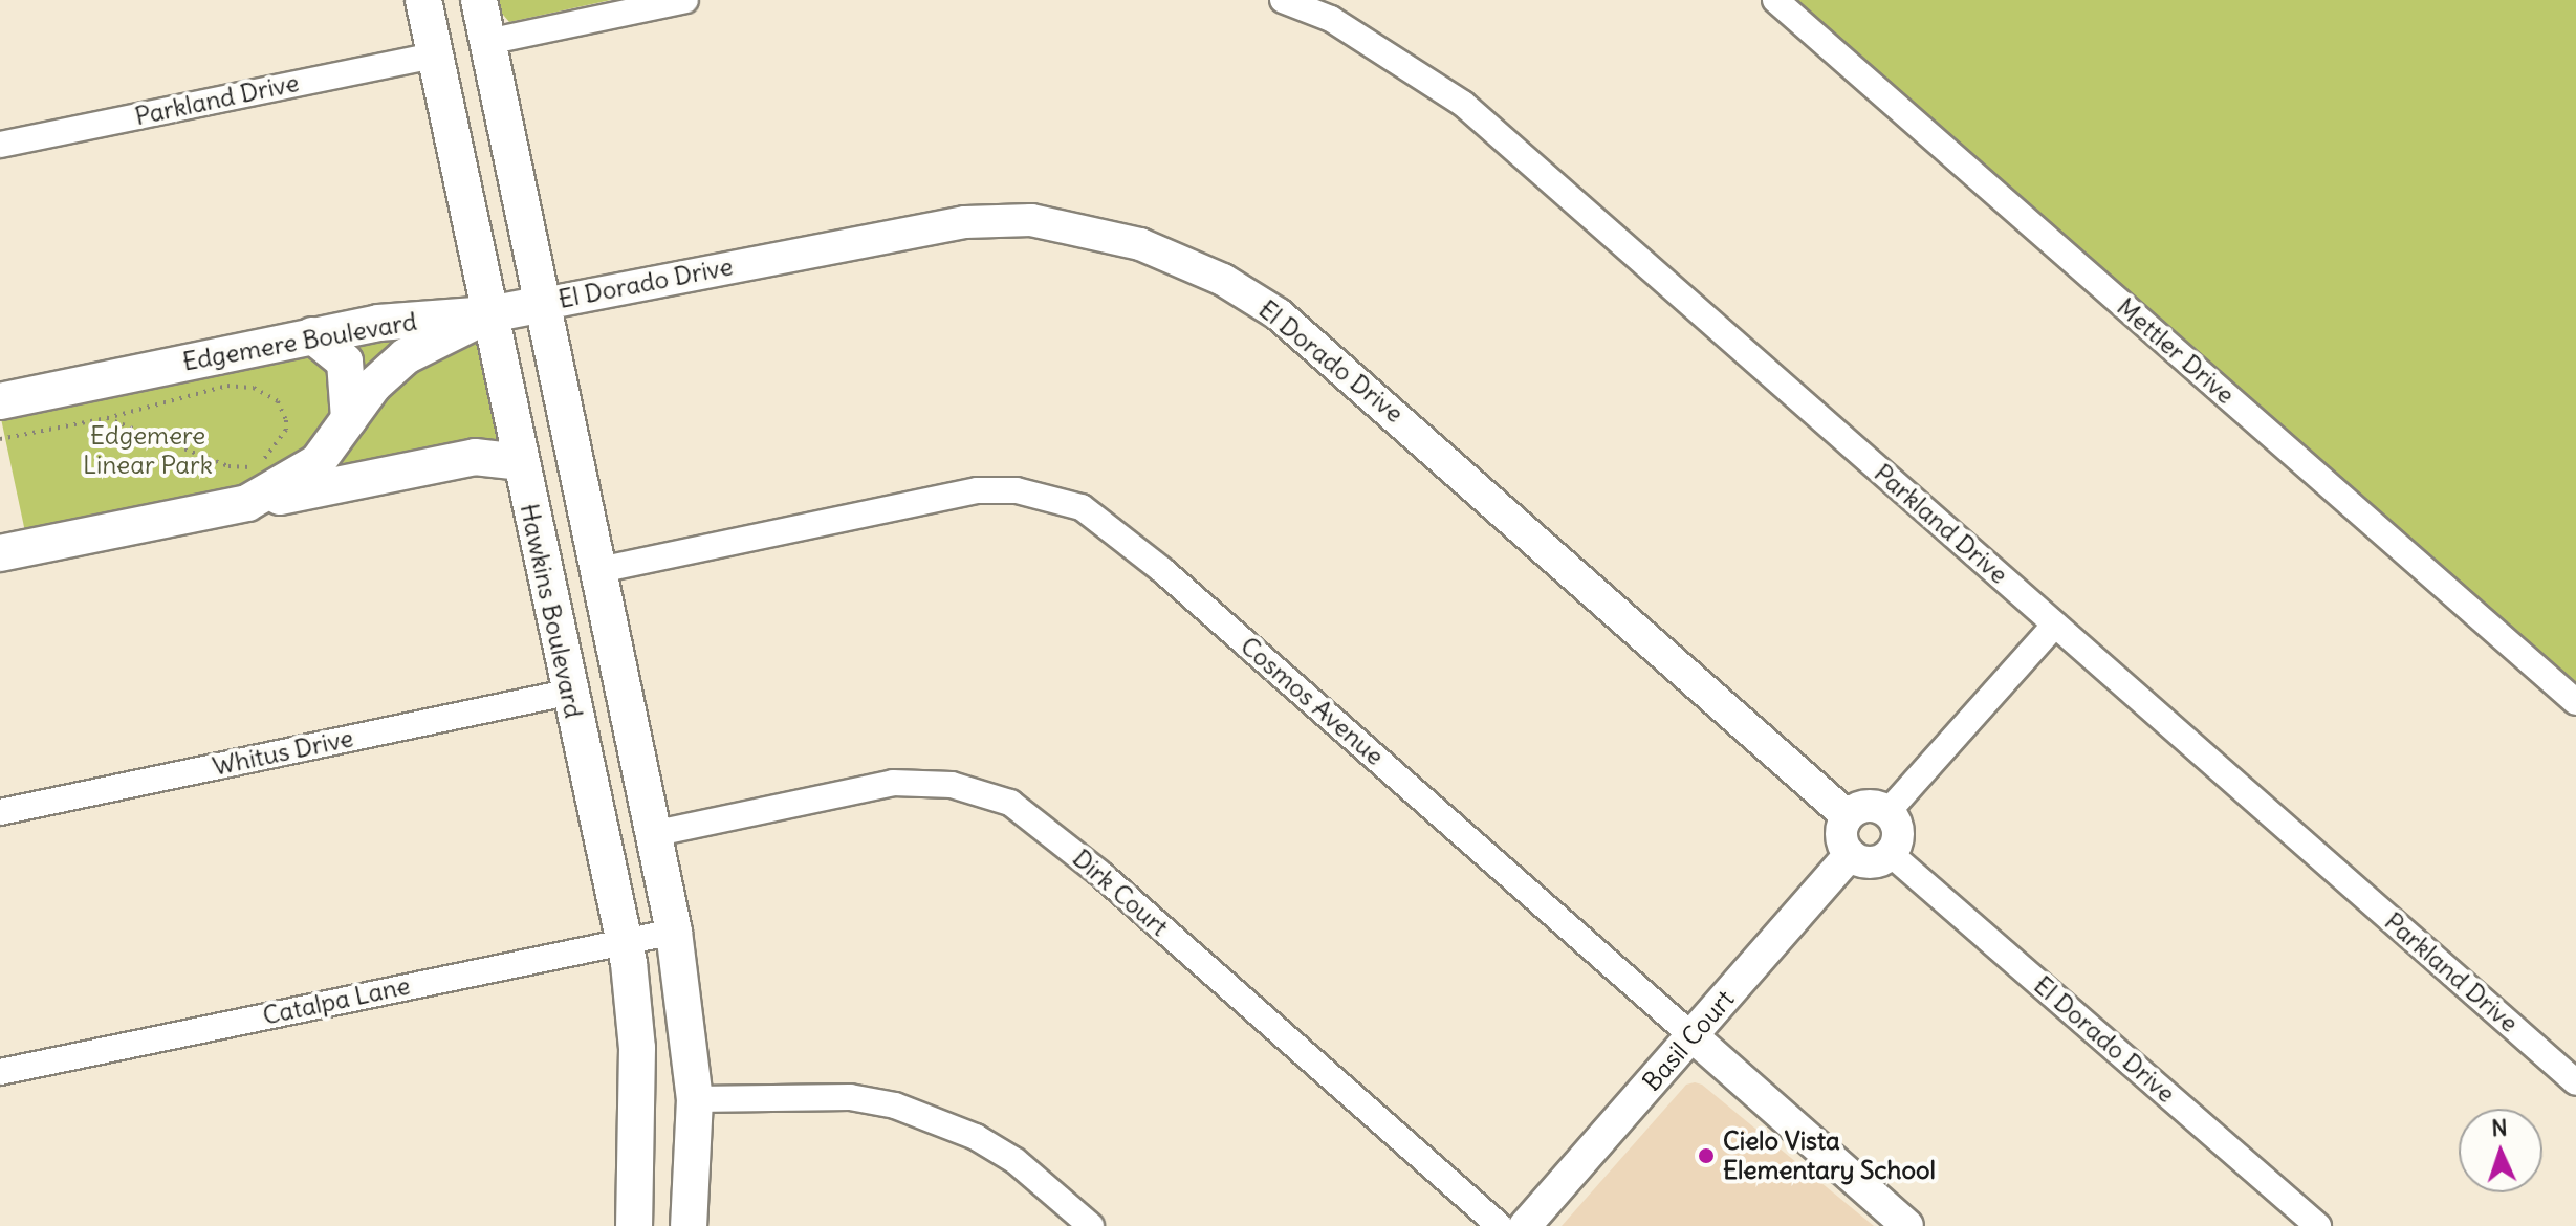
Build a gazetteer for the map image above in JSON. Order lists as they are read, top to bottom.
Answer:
{
  "streets": {
    "main road": ["El Dorado Drive", "Edgemere Boulevard", "Hawkins Boulevard"],
    "street": [
      "Parkland Drive",
      "Mettler Drive",
      "Cosmos Avenue",
      "Whitus Drive",
      "Dirk Court",
      "Catalpa Lane",
      "Basil Court"
    ]
  },
  "crossings": [
    ["Parkland Drive", "Hawkins Boulevard"],
    ["El Dorado Drive", "Edgemere Boulevard"],
    ["El Dorado Drive", "Hawkins Boulevard"],
    ["El Dorado Drive", "Basil Court"],
    ["Edgemere Boulevard", "Hawkins Boulevard"],
    ["Hawkins Boulevard", "Whitus Drive"],
    ["Hawkins Boulevard", "Catalpa Lane"],
    ["Cosmos Avenue", "Basil Court"]
  ],
  "parks": ["Edgemere Linear Park"],
  "places": ["Cielo Vista Elementary School"],
  "north": "top"
}
